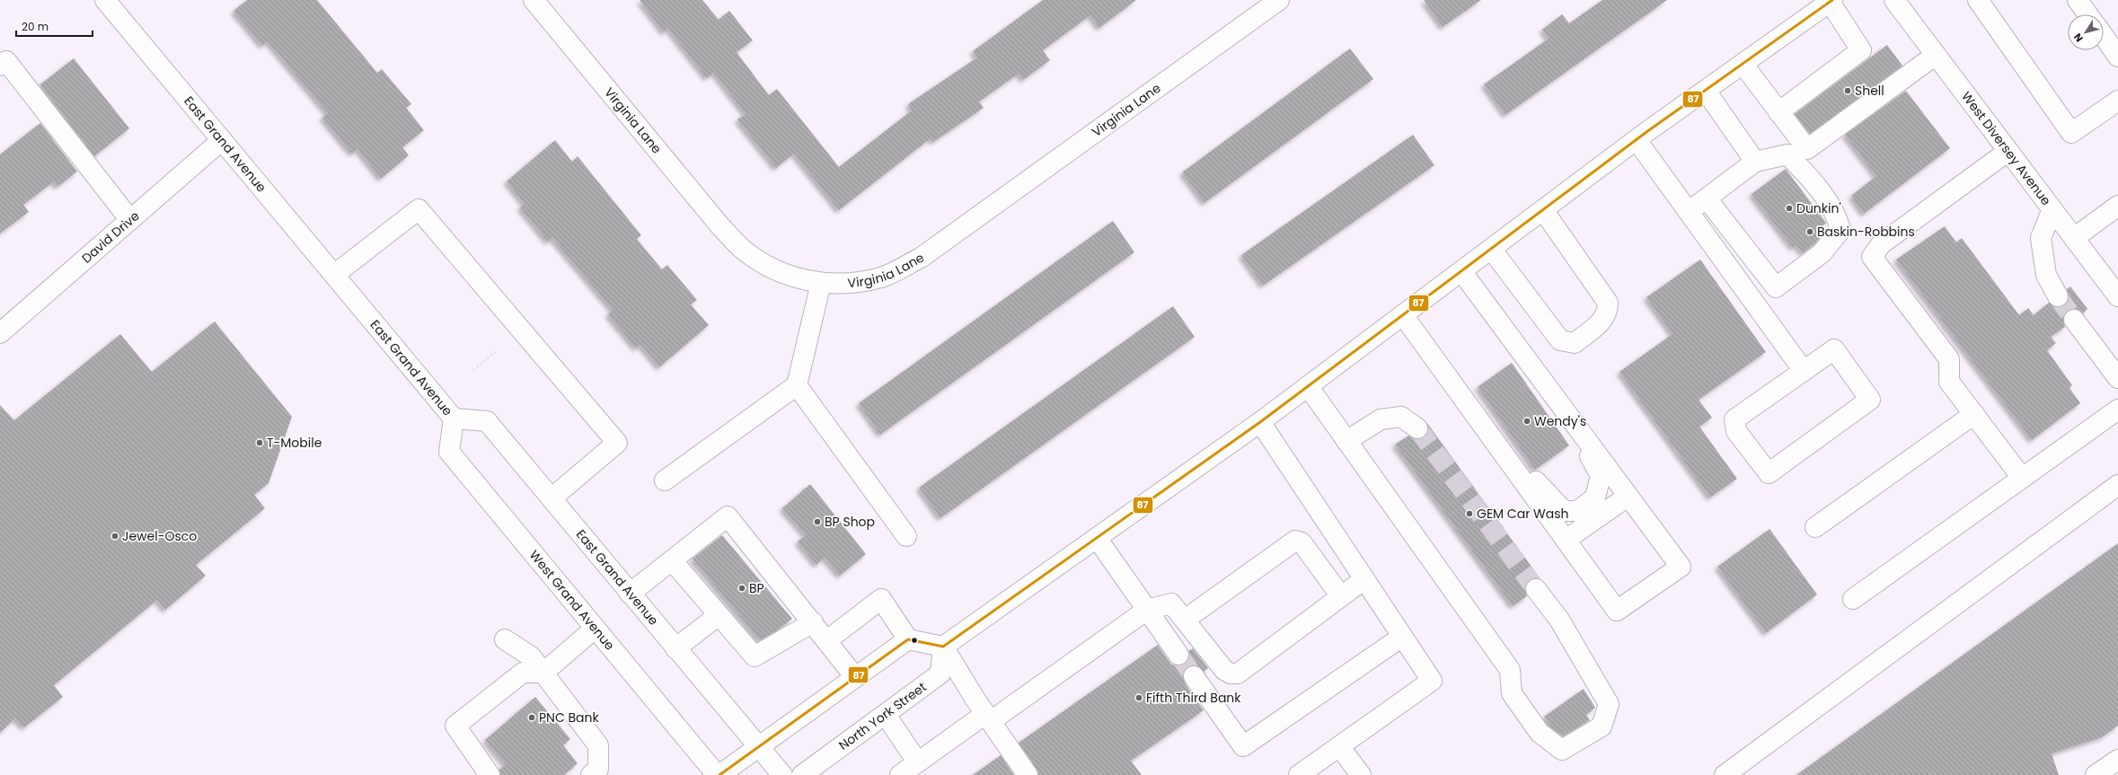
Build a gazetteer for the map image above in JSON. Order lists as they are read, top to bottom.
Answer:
{
  "streets": {
    "main road": [
      "Virginia Lane",
      "East Grand Avenue",
      "West Diversey Avenue",
      "David Drive",
      "West Grand Avenue",
      "North York Street"
    ]
  },
  "crossings": [
    ["East Grand Avenue", "David Drive"],
    ["East Grand Avenue", "West Grand Avenue"]
  ],
  "places": [
    "Shell",
    "Dunkin'",
    "Baskin-Robbins",
    "Wendy's",
    "T-Mobile",
    "GEM Car Wash",
    "BP Shop",
    "Jewel-Osco",
    "BP",
    "Fifth Third Bank",
    "PNC Bank"
  ],
  "lines": ["transit line 87"],
  "scale_bar": "20 m",
  "north": "bottom left"
}
